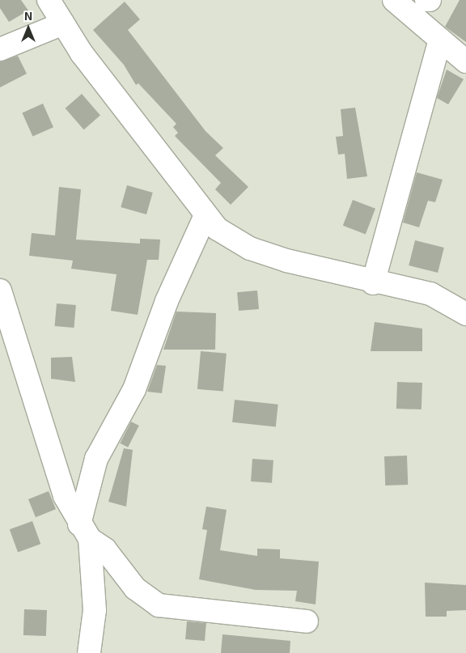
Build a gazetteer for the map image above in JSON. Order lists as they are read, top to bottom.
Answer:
{
  "north": "top"
}
